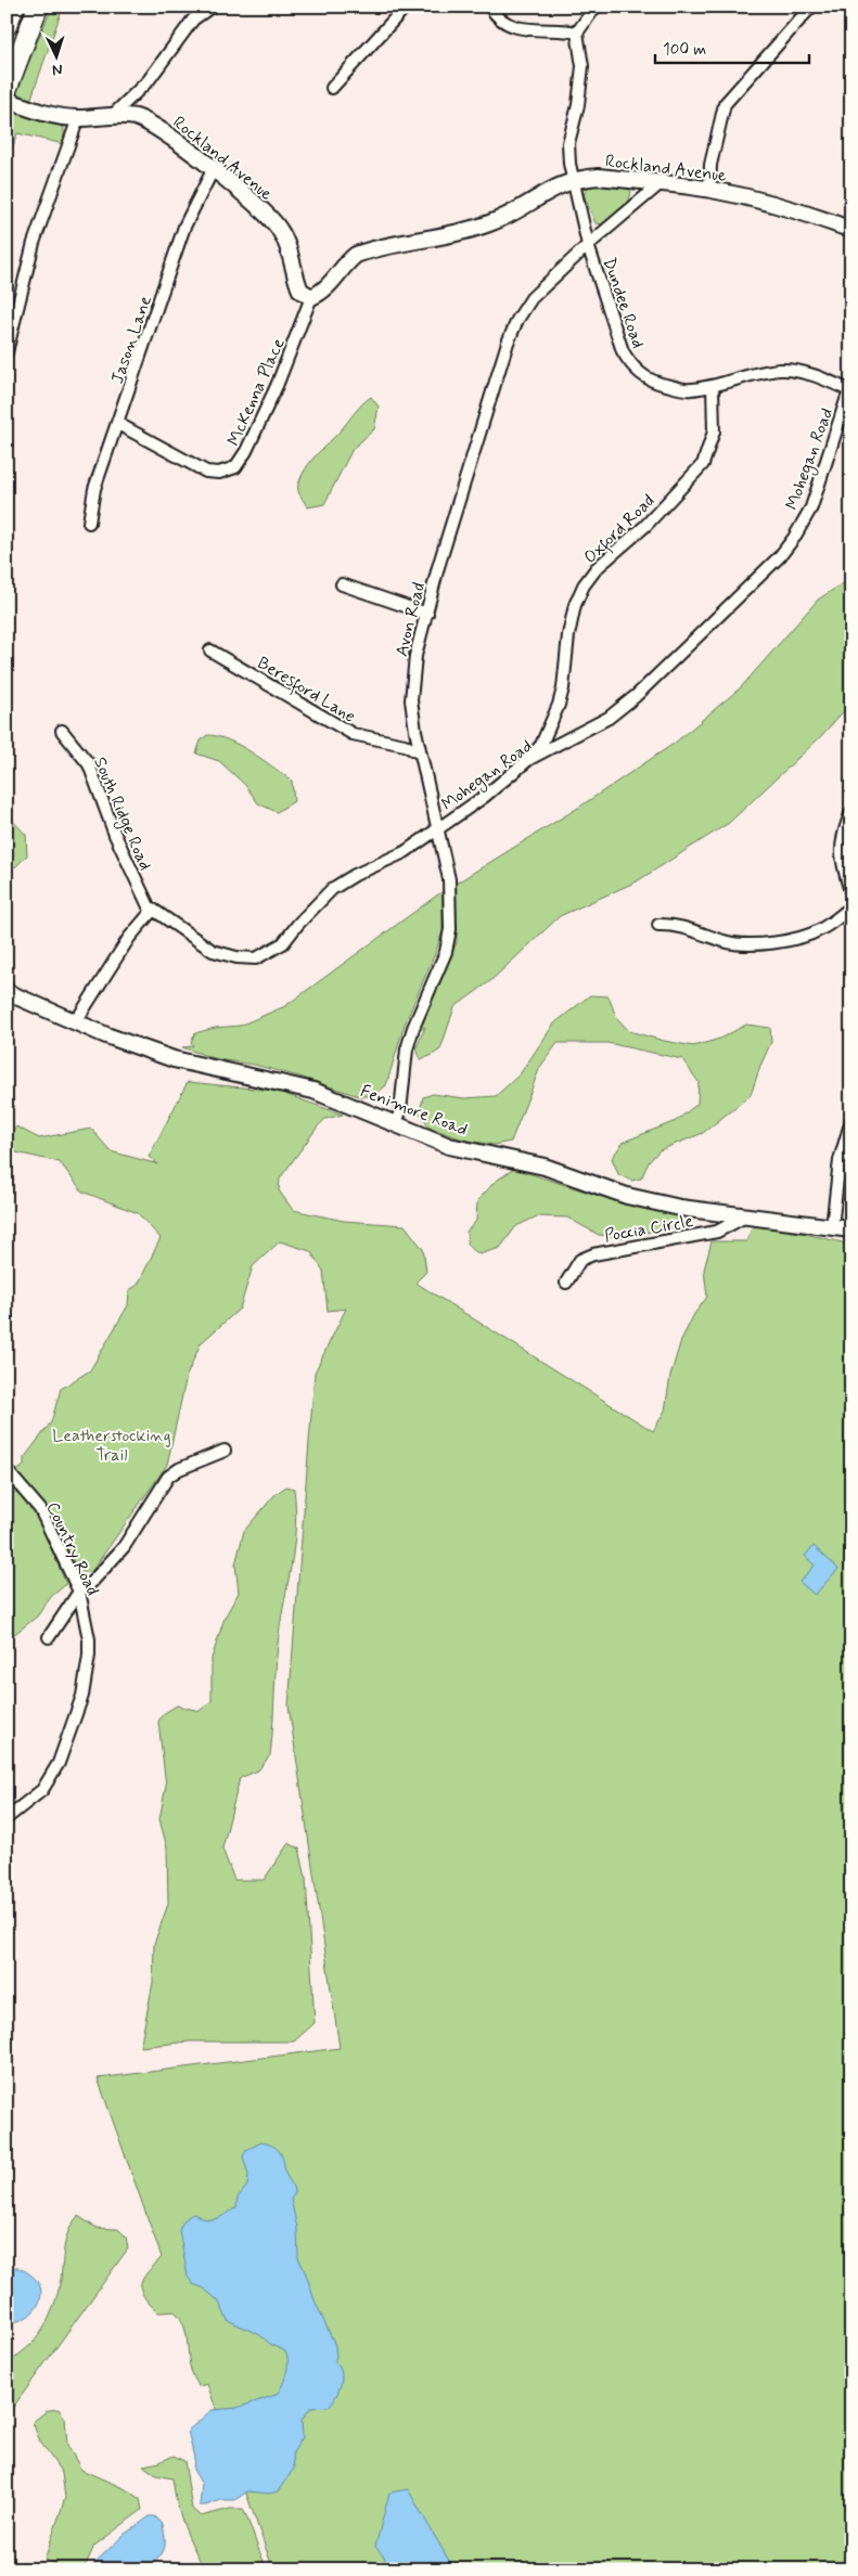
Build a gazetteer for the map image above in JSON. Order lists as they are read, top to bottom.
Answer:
{
  "streets": {
    "street": [
      "Rockland Avenue",
      "Dundee Road",
      "Jason Lane",
      "McKenna Place",
      "Mohegan Road",
      "Oxford Road",
      "Avon Road",
      "Beresford Lane",
      "South Ridge Road",
      "Fenimore Road",
      "Poccia Circle",
      "Country Road"
    ]
  },
  "crossings": [
    ["Rockland Avenue", "Dundee Road"],
    ["Rockland Avenue", "Jason Lane"],
    ["Rockland Avenue", "McKenna Place"],
    ["Rockland Avenue", "Avon Road"],
    ["Dundee Road", "Mohegan Road"],
    ["Dundee Road", "Oxford Road"],
    ["Dundee Road", "Avon Road"],
    ["Jason Lane", "McKenna Place"],
    ["Mohegan Road", "Oxford Road"],
    ["Mohegan Road", "Avon Road"],
    ["Mohegan Road", "South Ridge Road"],
    ["Avon Road", "Beresford Lane"],
    ["Avon Road", "Fenimore Road"],
    ["Fenimore Road", "Poccia Circle"]
  ],
  "parks": ["Leatherstocking Trail"],
  "scale_bar": "100 m",
  "north": "bottom"
}
